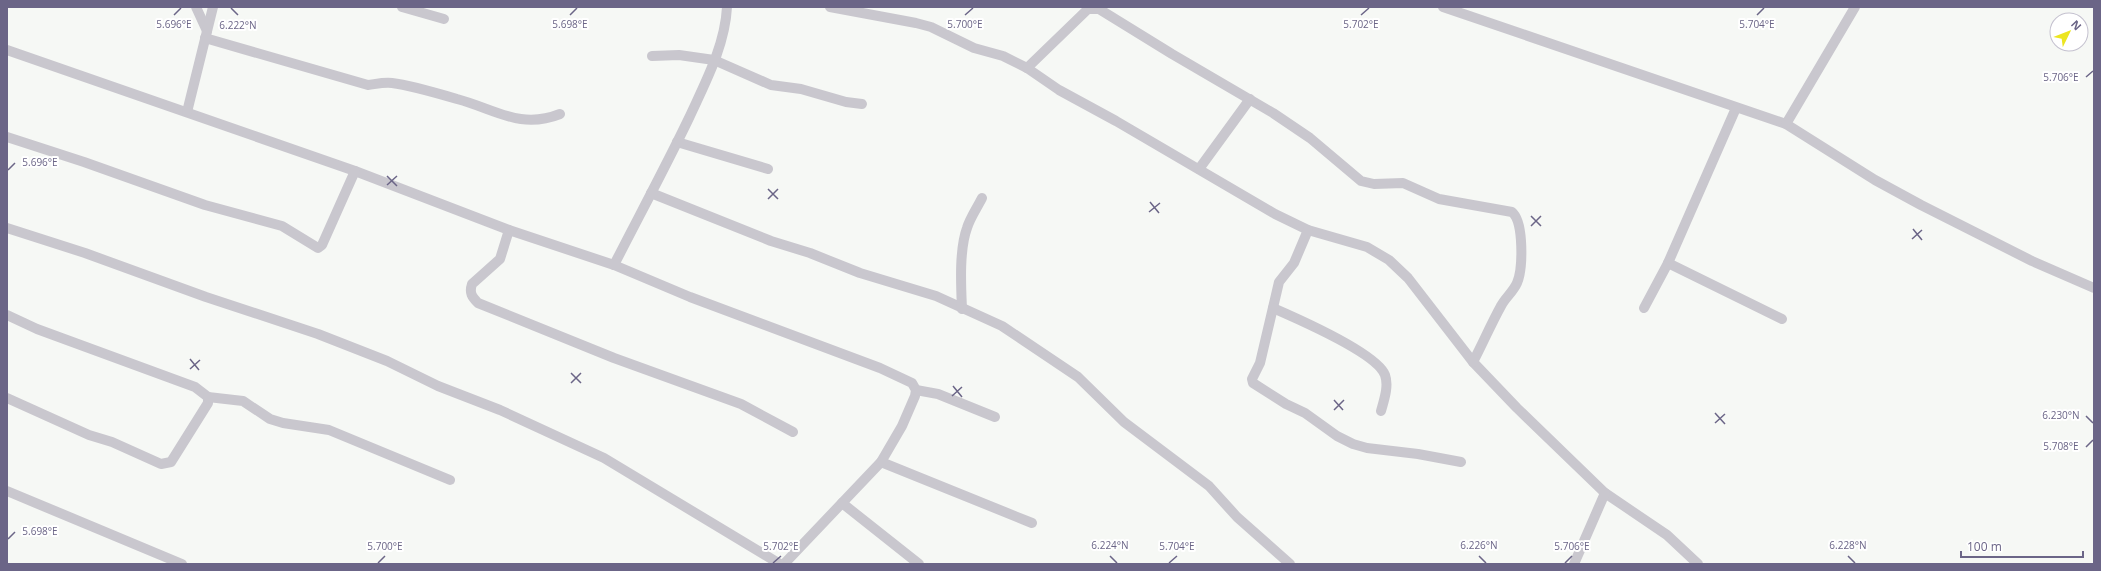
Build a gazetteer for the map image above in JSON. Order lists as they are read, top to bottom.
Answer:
{
  "scale_bar": "100 m",
  "north": "top right",
  "coordinates": [
    "5.700°E",
    "5.696°E",
    "5.698°E",
    "5.702°E",
    "5.704°E",
    "6.222°N",
    "5.706°E",
    "6.230°N",
    "5.708°E",
    "6.224°N",
    "6.226°N",
    "6.228°N"
  ]
}
